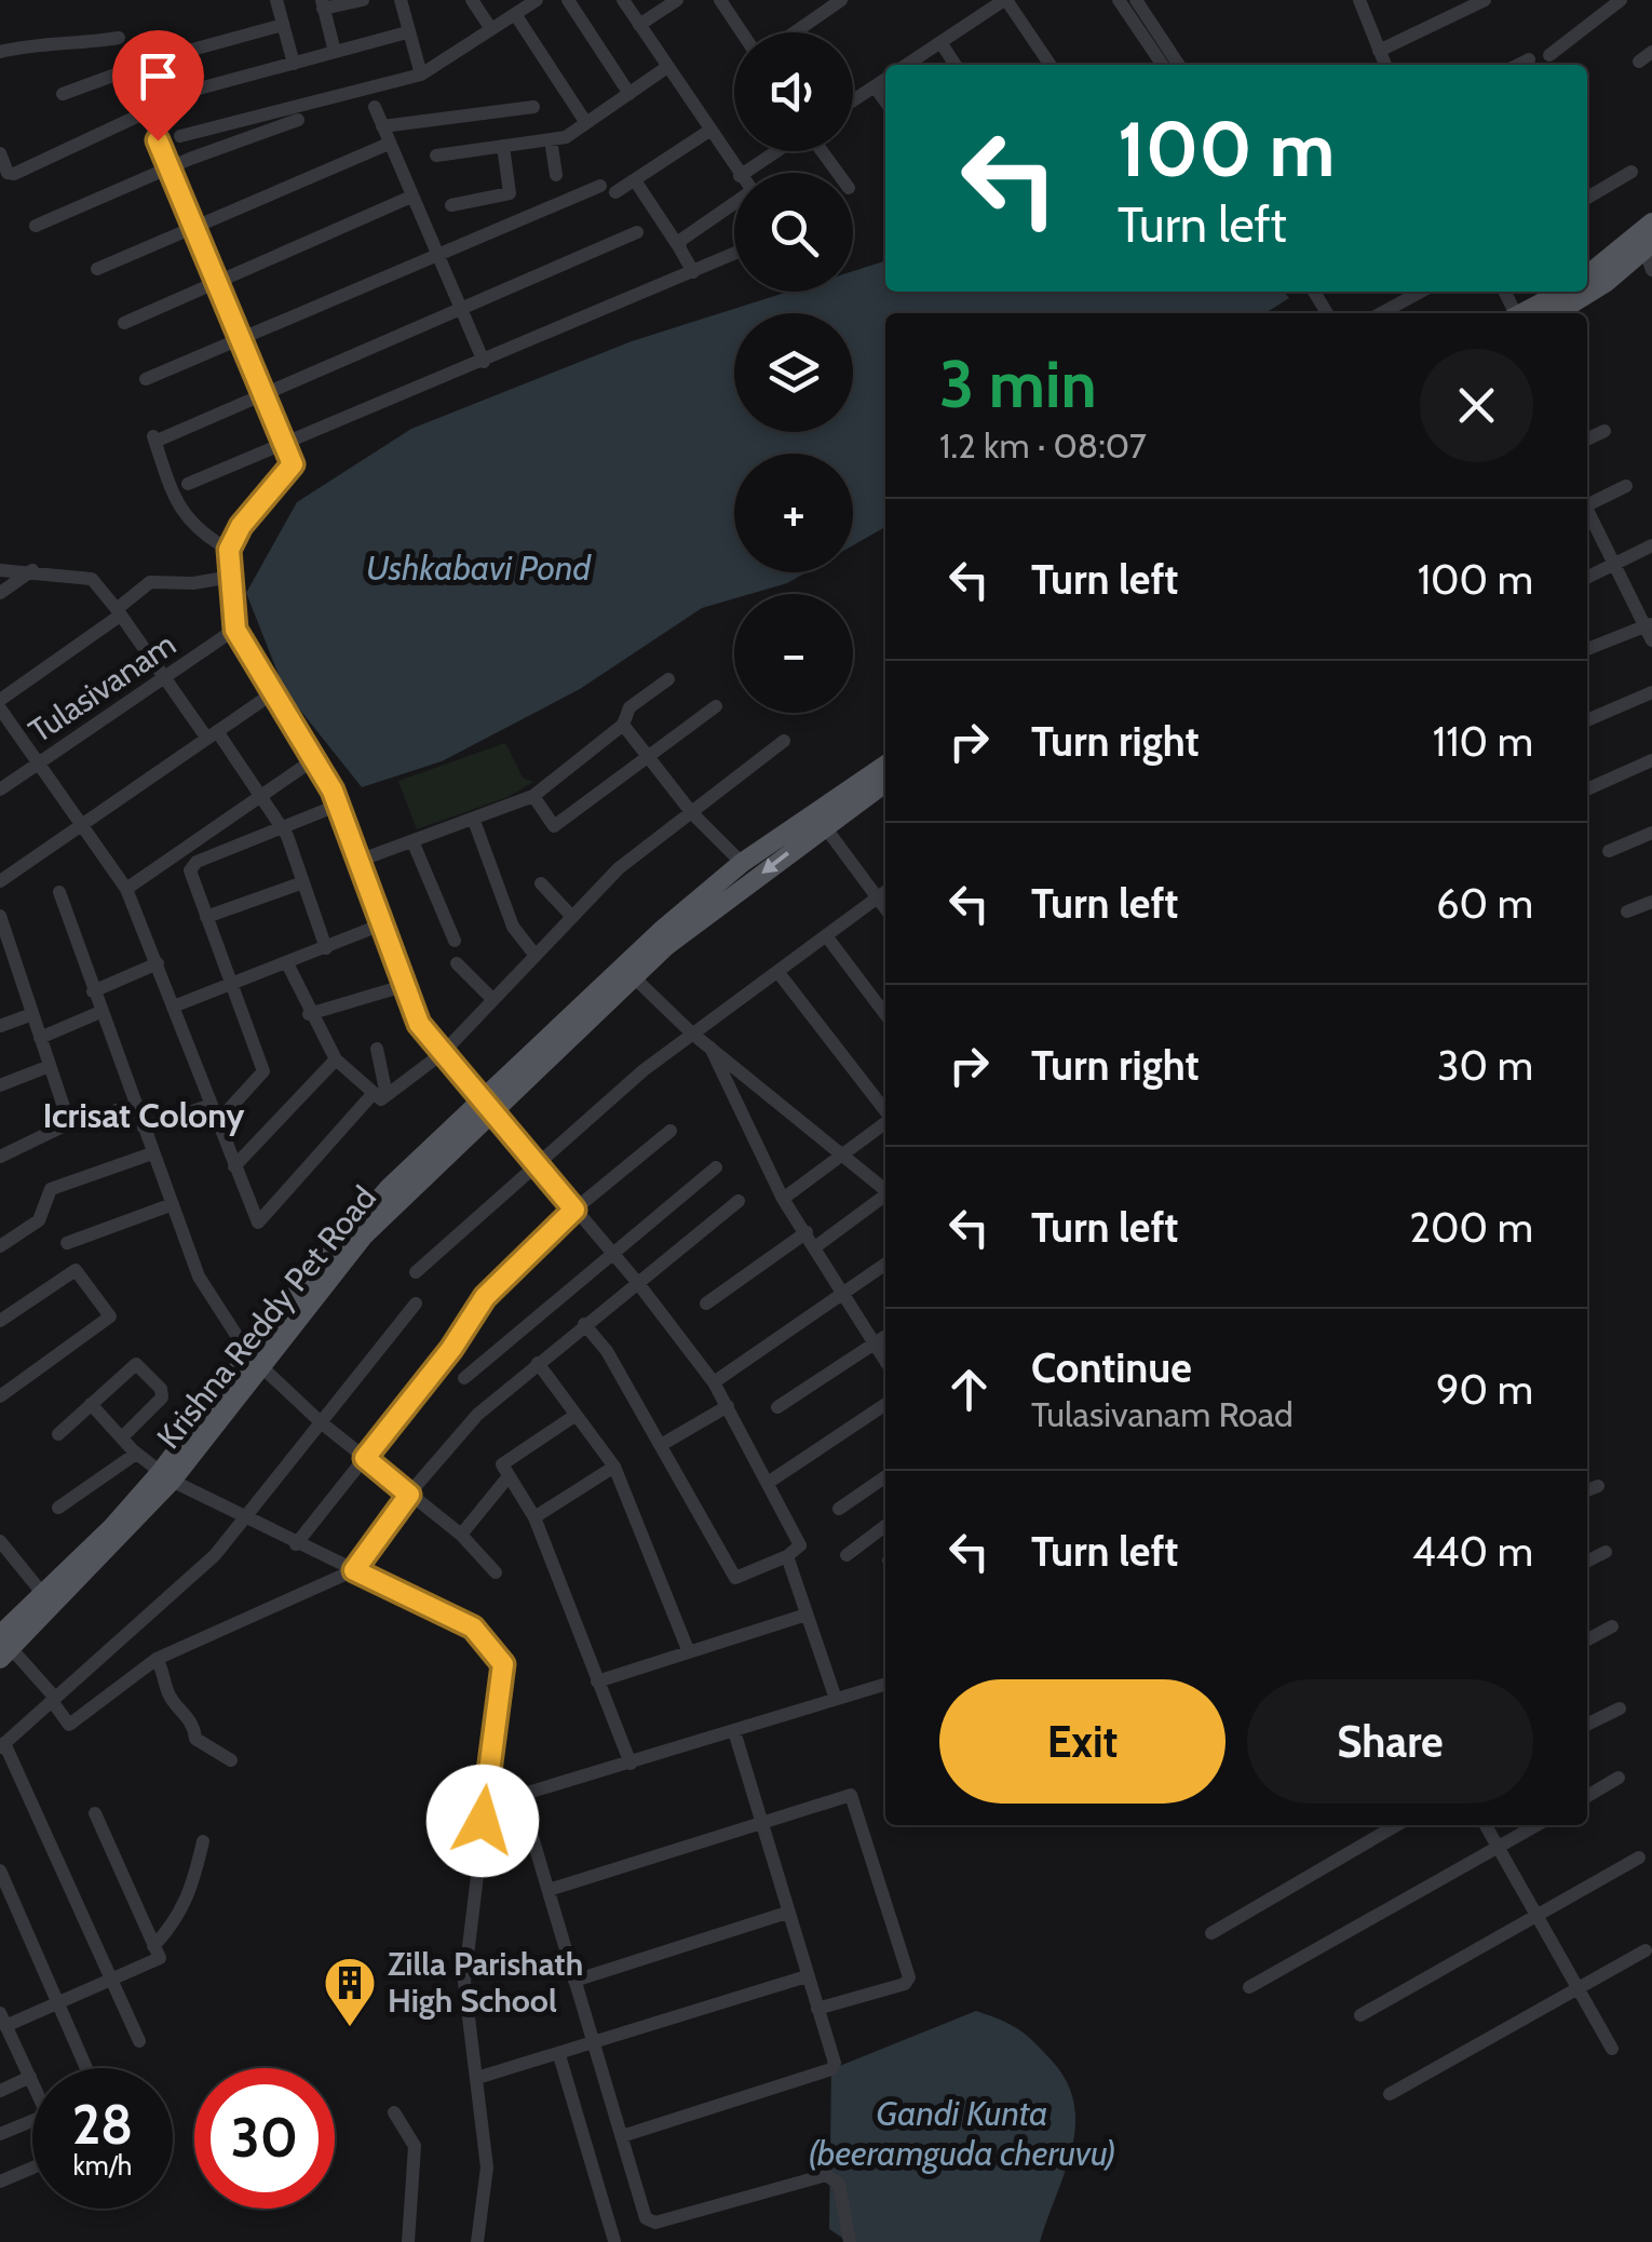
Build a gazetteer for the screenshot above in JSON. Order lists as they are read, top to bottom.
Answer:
{
  "streets": {
    "main road": ["Krishna Reddy Pet Road"],
    "street": ["Tulasivanam"]
  },
  "districts": ["Icrisat Colony"],
  "water": ["Ushkabavi Pond", "Gandi Kunta (beeramguda cheruvu)"],
  "places": {
    "building": ["Zilla Parishath High School"]
  },
  "page": {
    "map_buttons": ["+", "−"],
    "turn": ["100 m", "Turn left"],
    "heading": ["3 min", "1.2 km · 08:07"],
    "list": [
      {
        "name": "Turn left",
        "value": "100 m"
      },
      {
        "name": "Turn right",
        "value": "110 m"
      },
      {
        "name": "Turn left",
        "value": "60 m"
      },
      {
        "name": "Turn right",
        "value": "30 m"
      },
      {
        "name": "Turn left",
        "value": "200 m"
      },
      {
        "name": "Continue",
        "note": "Tulasivanam Road",
        "value": "90 m"
      },
      {
        "name": "Turn left",
        "value": "440 m"
      }
    ],
    "buttons": ["Exit", "Share"],
    "speed": "28 km/h",
    "limit": "30"
  }
}
